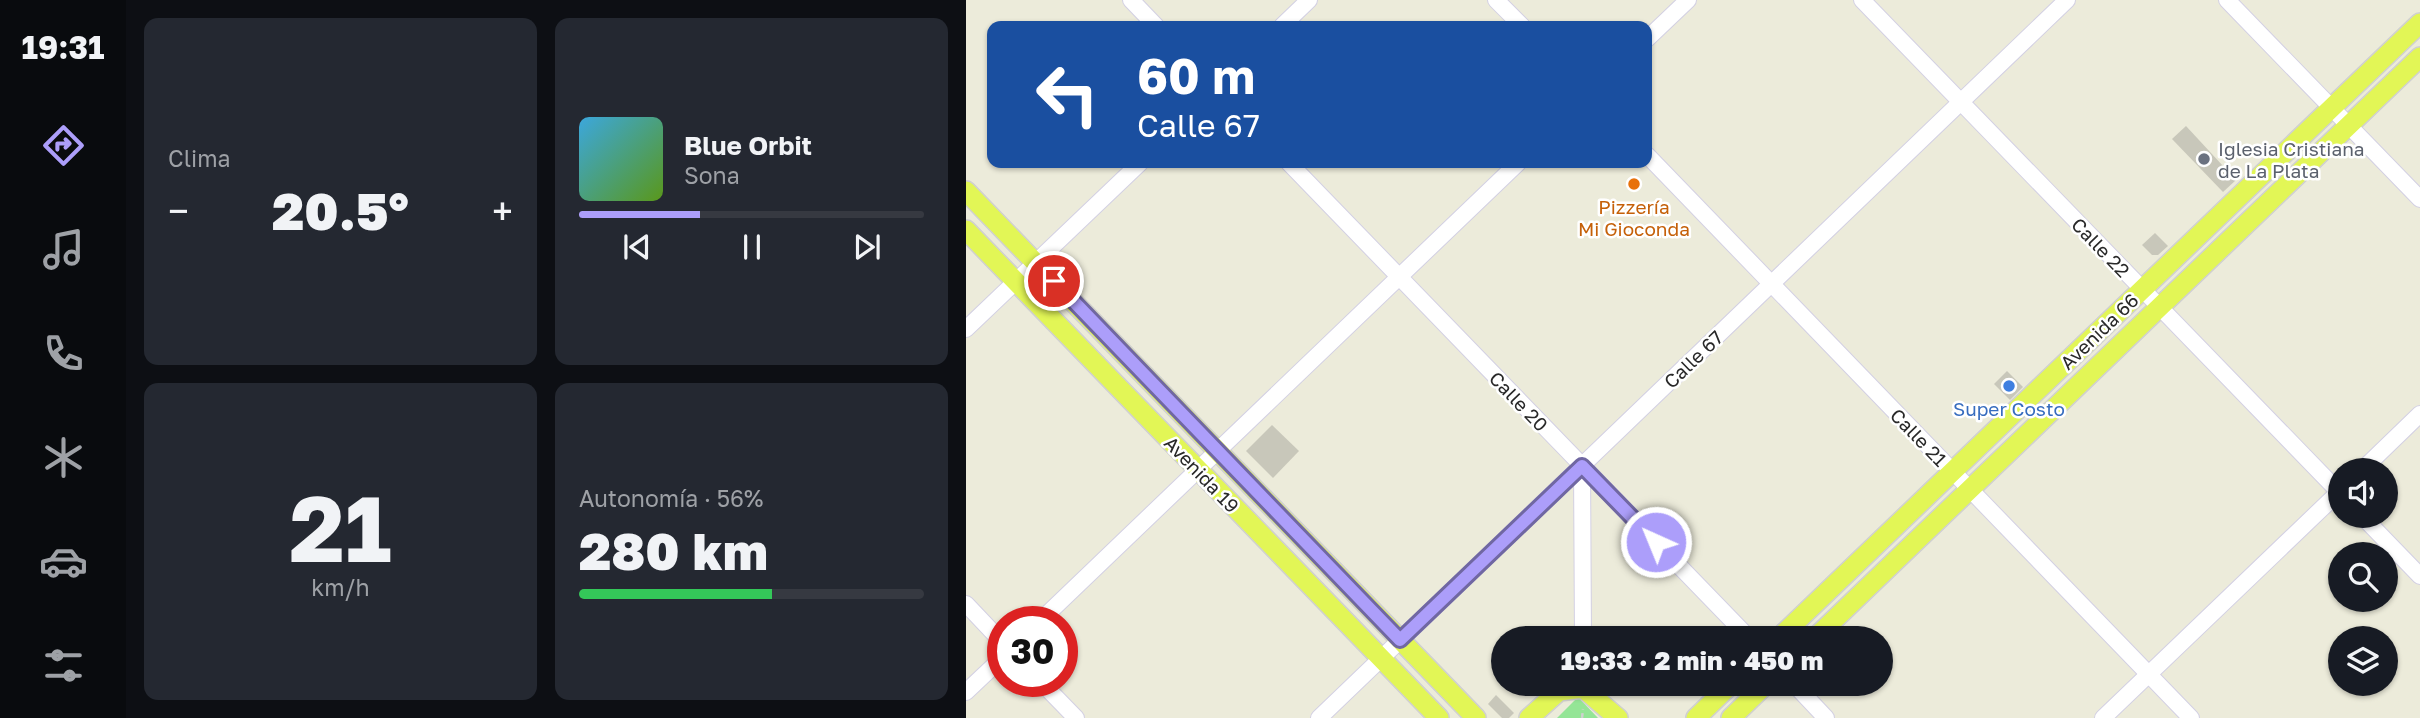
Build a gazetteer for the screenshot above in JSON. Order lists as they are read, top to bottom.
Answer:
{
  "streets": {
    "main road": ["Avenida 66", "Avenida 19"],
    "street": [
      "Calle 22",
      "Calle 67",
      "Calle 20",
      "Calle 21"
    ]
  },
  "crossings": [
    ["Calle 22", "Avenida 66"],
    ["Calle 22", "Calle 67"],
    ["Avenida 66", "Calle 21"],
    ["Calle 67", "Calle 20"],
    ["Calle 67", "Calle 21"],
    ["Calle 67", "Avenida 19"]
  ],
  "places": ["Iglesia Cristiana de La Plata", "Pizzería Mi Gioconda", "Super Costo"],
  "page": {
    "tabs": "19:31",
    "tile": [
      "Clima",
      ["21", "km/h"],
      ["Autonomía · 56%", "280 km"]
    ],
    "turn": ["60 m", "Calle 67"],
    "song": ["Blue Orbit", "Sona"],
    "heat": ["−", "20.5°", "+"],
    "limit": "30",
    "trip": "19:33 · 2 min · 450 m"
  }
}
